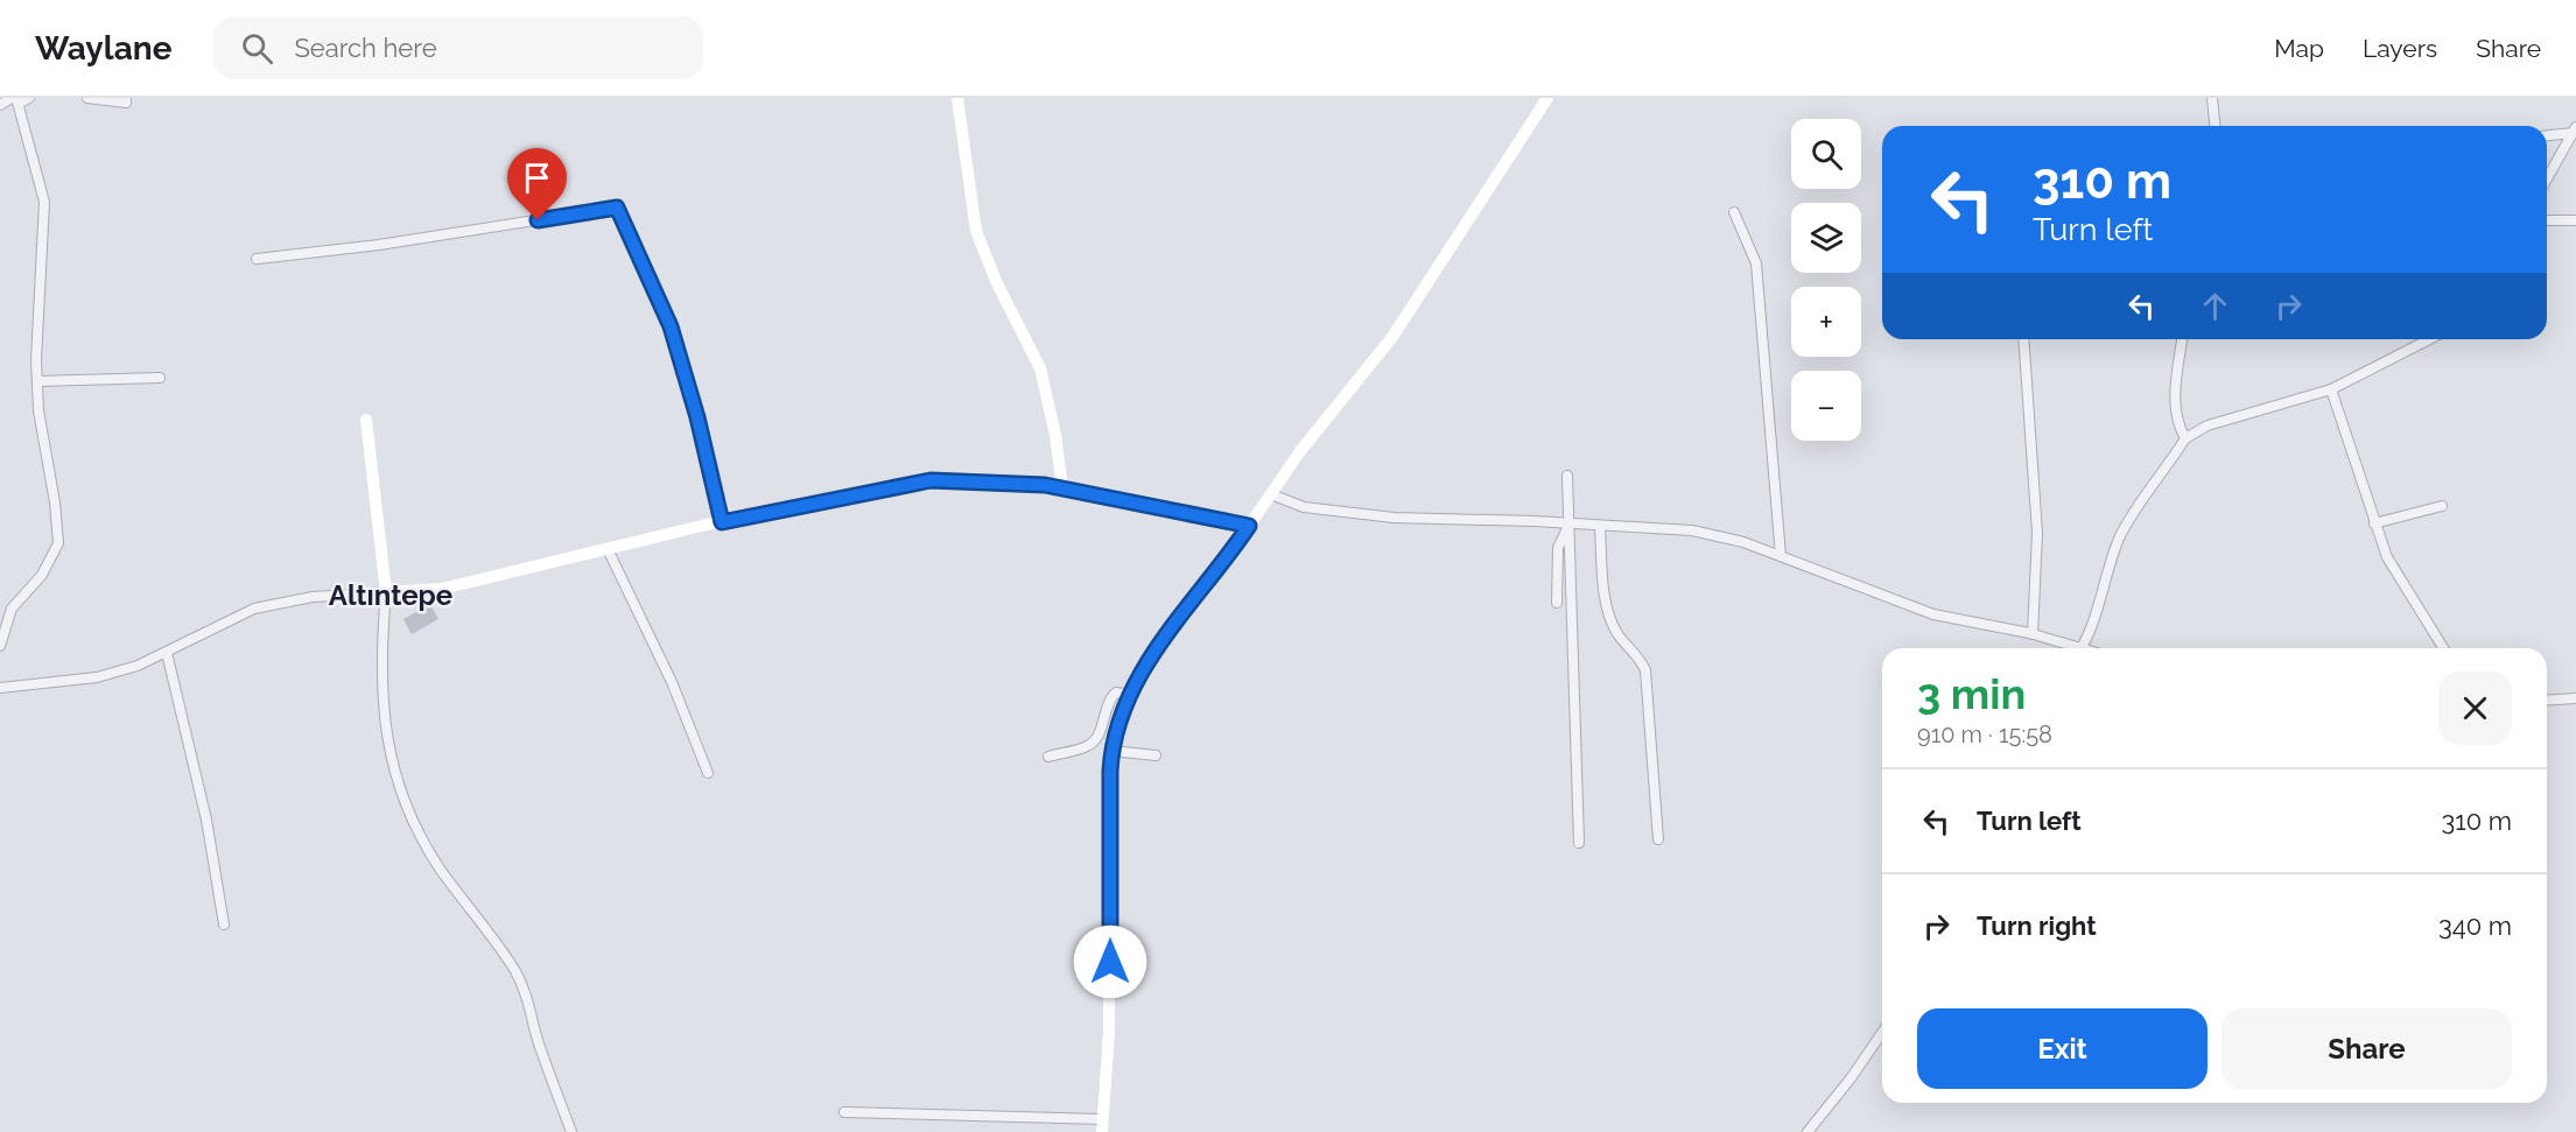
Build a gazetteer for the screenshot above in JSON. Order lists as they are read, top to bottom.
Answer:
{
  "districts": ["Altıntepe"],
  "page": {
    "header": "Waylane",
    "search": "Search here",
    "nav": ["Map", "Layers", "Share"],
    "map_buttons": ["+", "−"],
    "turn": ["310 m", "Turn left"],
    "heading": ["3 min", "910 m · 15:58"],
    "list": [
      {
        "name": "Turn left",
        "value": "310 m"
      },
      {
        "name": "Turn right",
        "value": "340 m"
      }
    ],
    "buttons": ["Exit", "Share"]
  }
}
